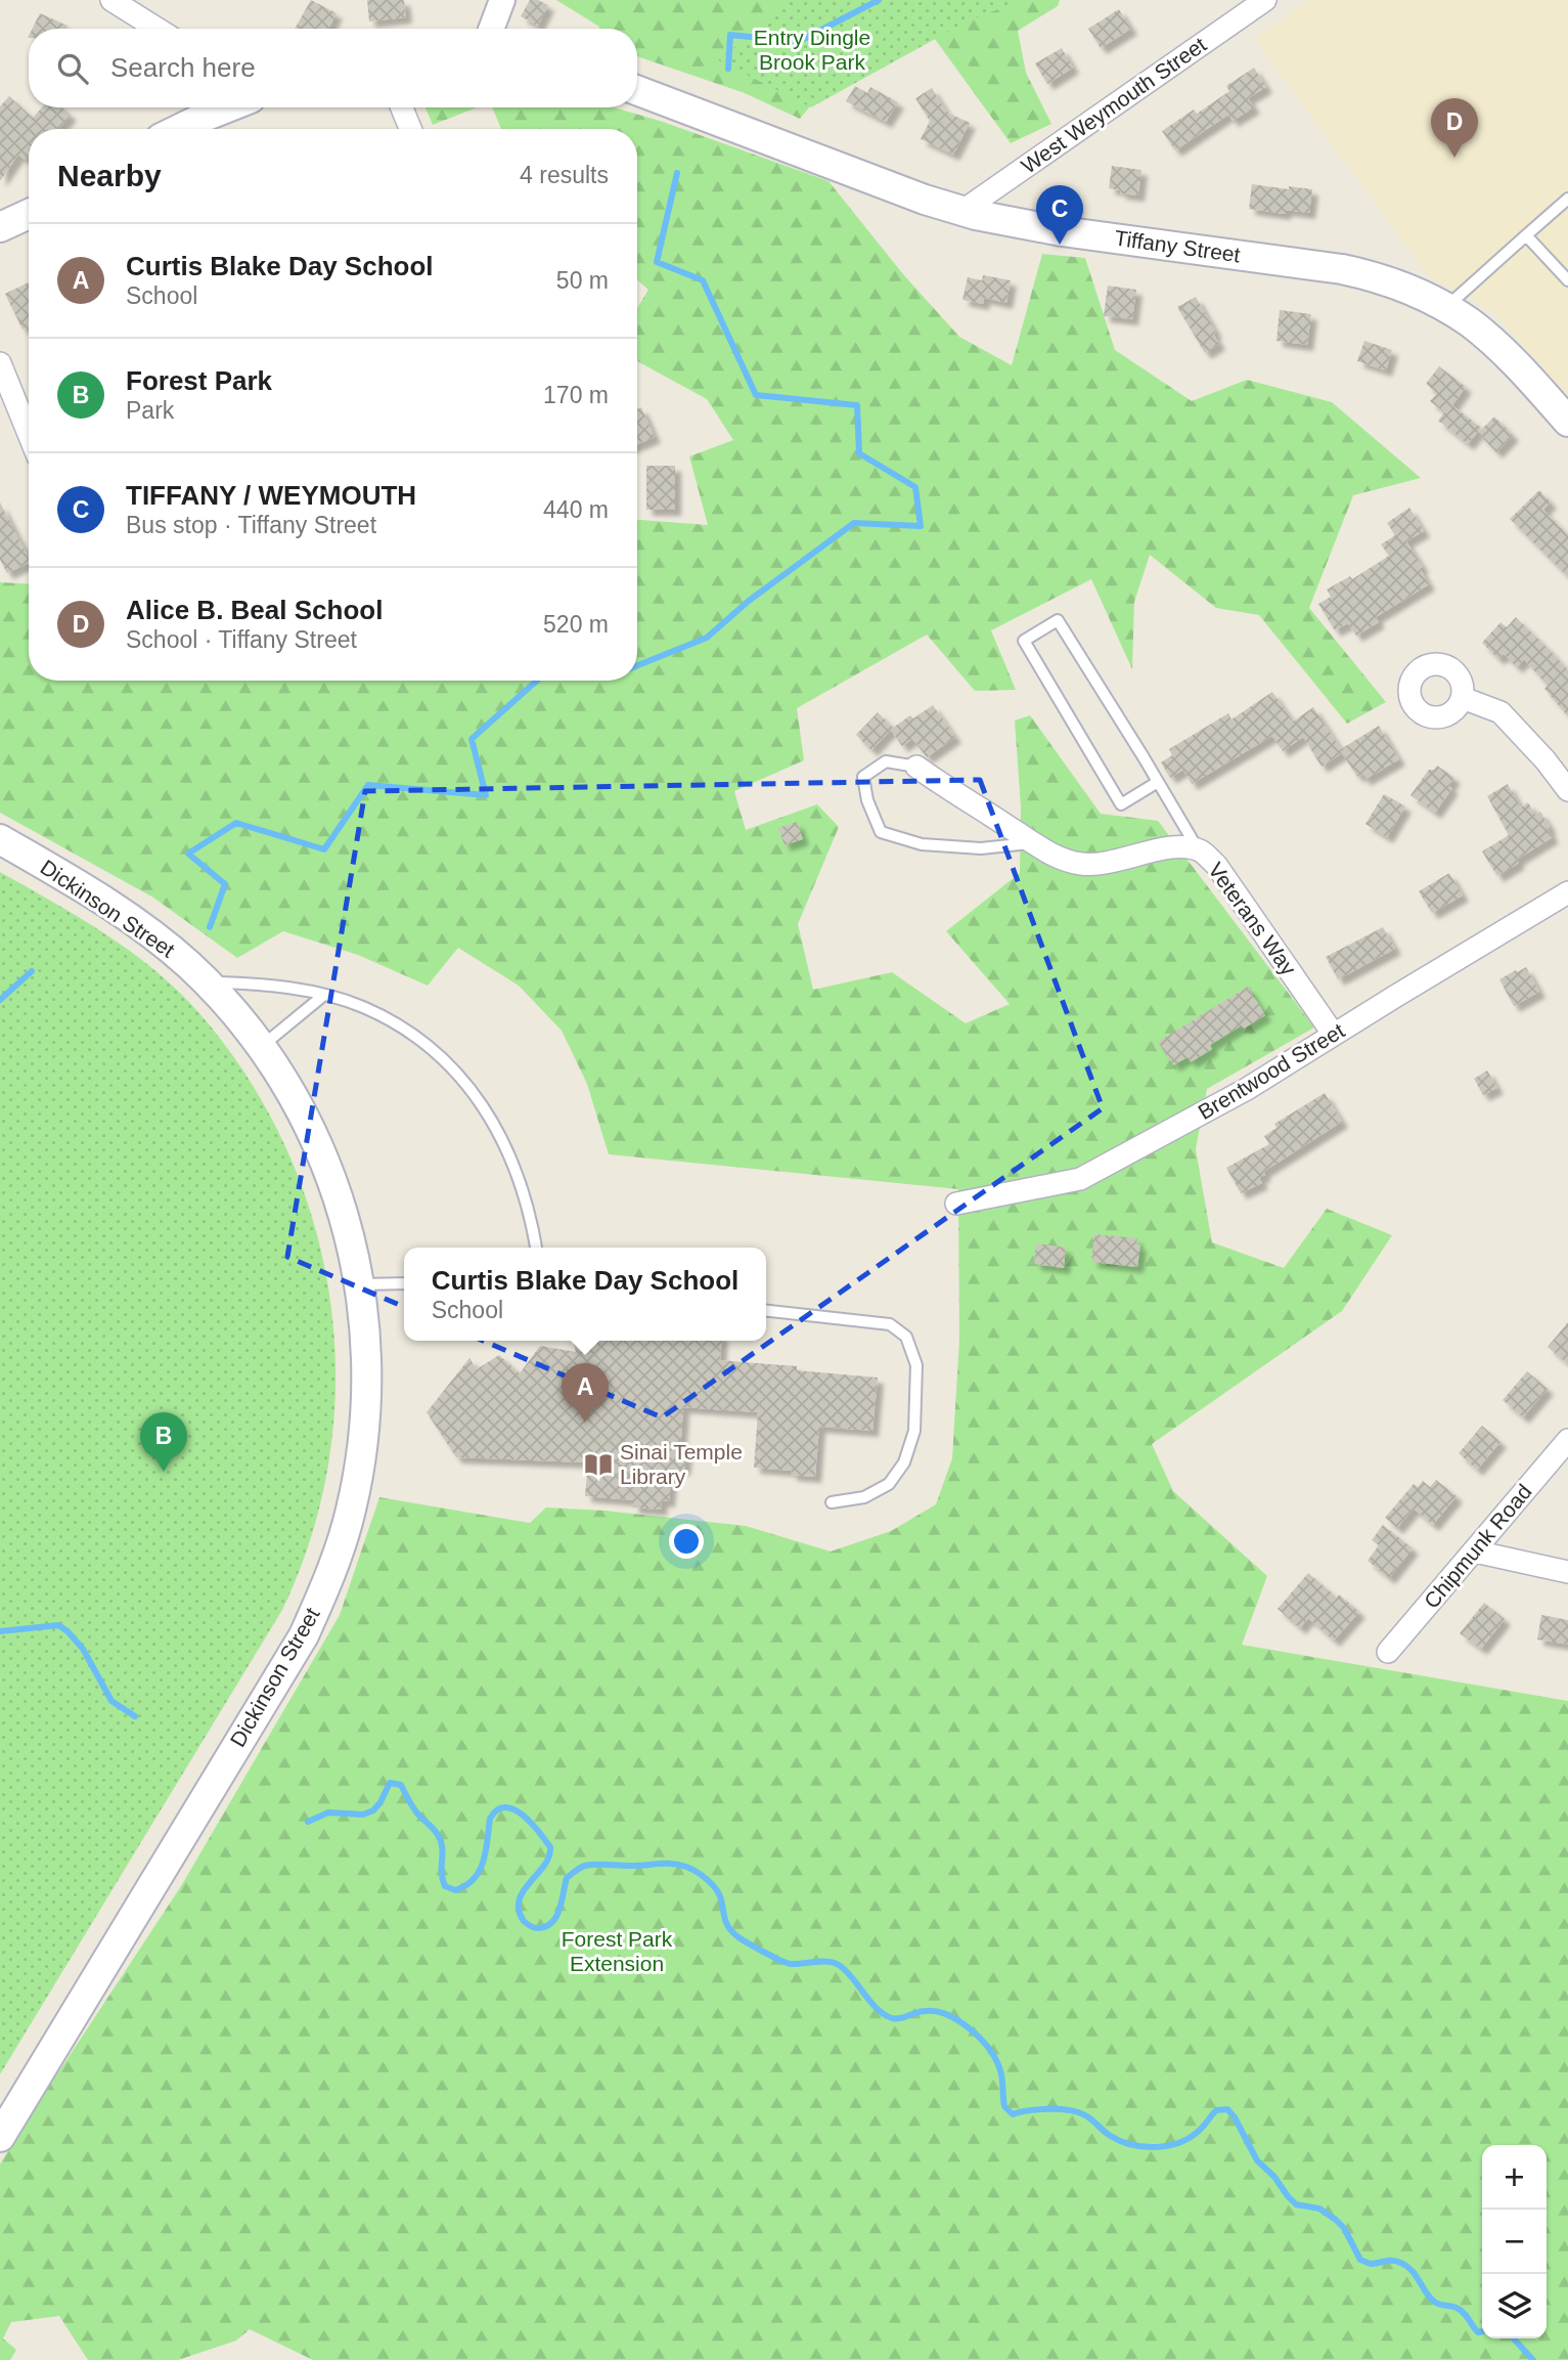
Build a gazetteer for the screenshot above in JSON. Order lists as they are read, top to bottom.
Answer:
{
  "streets": {
    "main road": ["Tiffany Street", "Dickinson Street"],
    "street": [
      "West Weymouth Street",
      "Veterans Way",
      "Brentwood Street",
      "Chipmunk Road"
    ]
  },
  "crossings": [
    ["West Weymouth Street", "Tiffany Street"],
    ["Veterans Way", "Brentwood Street"]
  ],
  "parks": ["Entry Dingle Brook Park", "Forest Park Extension"],
  "places": {
    "library": ["Sinai Temple Library"]
  },
  "page": {
    "search": "Search here",
    "pins": [
      "D",
      "C",
      "A",
      "B"
    ],
    "heading": ["Nearby", "4 results"],
    "list": [
      {
        "mark": "A",
        "name": "Curtis Blake Day School",
        "note": "School",
        "value": "50 m"
      },
      {
        "mark": "B",
        "name": "Forest Park",
        "note": "Park",
        "value": "170 m"
      },
      {
        "mark": "C",
        "name": "TIFFANY / WEYMOUTH",
        "note": "Bus stop · Tiffany Street",
        "value": "440 m"
      },
      {
        "mark": "D",
        "name": "Alice B. Beal School",
        "note": "School · Tiffany Street",
        "value": "520 m"
      }
    ],
    "popup": ["Curtis Blake Day School", "School"],
    "map_buttons": ["+", "−"]
  }
}
